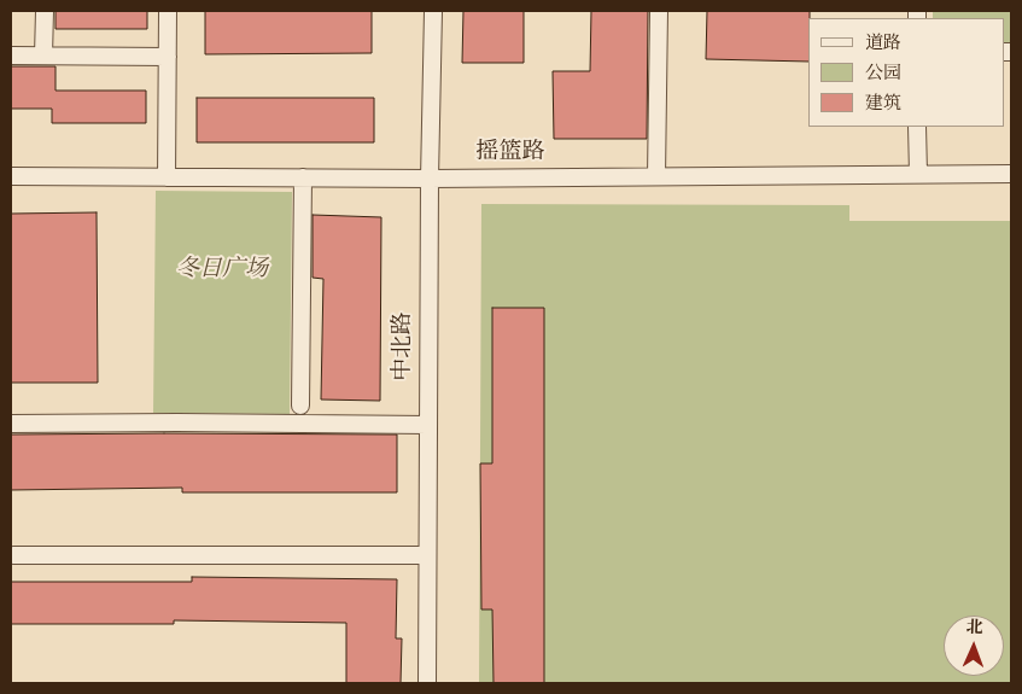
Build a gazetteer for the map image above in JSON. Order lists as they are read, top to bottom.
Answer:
{
  "streets": {
    "street": ["摇篮路", "中北路"]
  },
  "crossings": [
    ["摇篮路", "中北路"]
  ],
  "parks": ["冬日广场"],
  "legend": ["道路", "公园", "建筑"],
  "north": "top"
}
